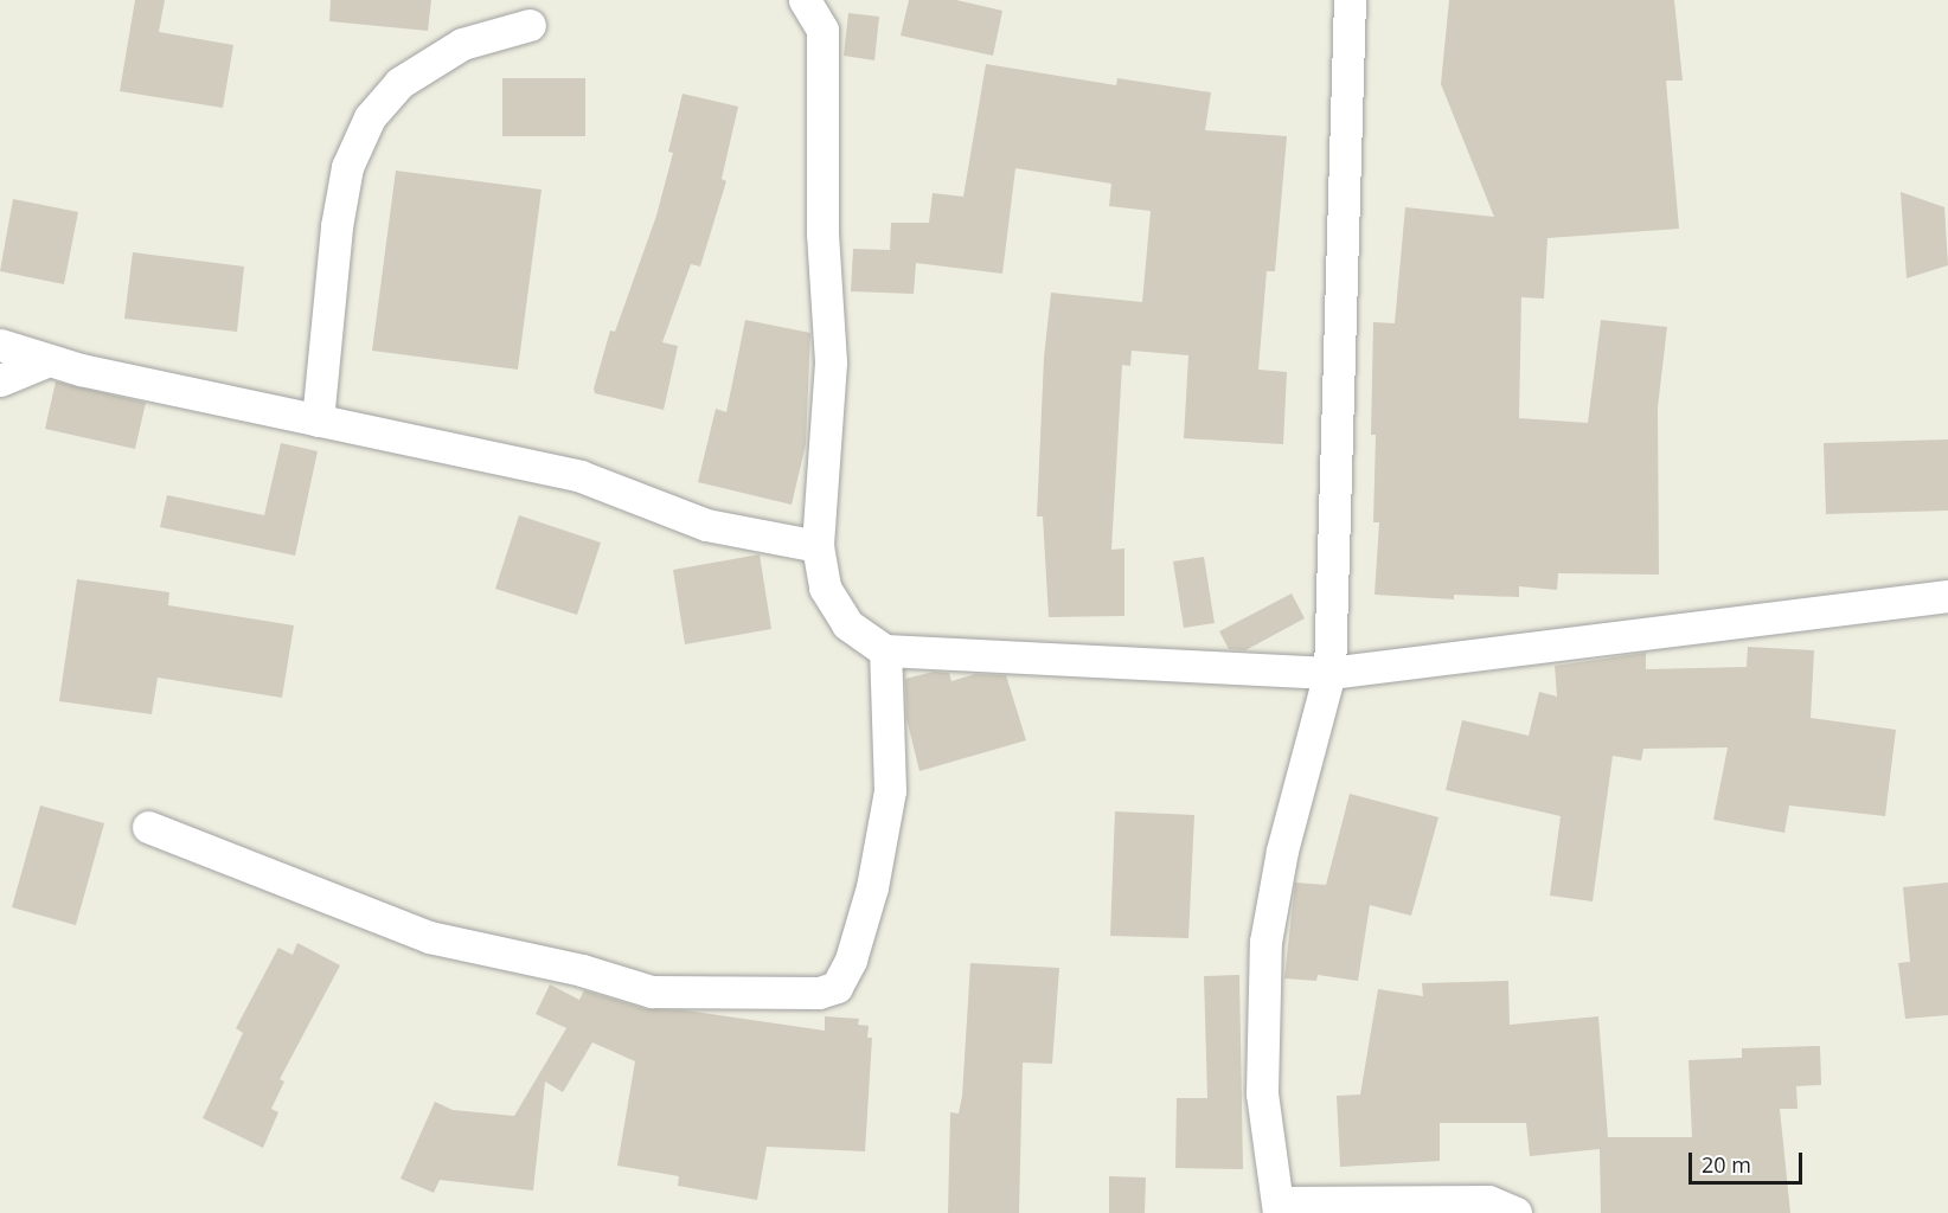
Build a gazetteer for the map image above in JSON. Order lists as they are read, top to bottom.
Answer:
{
  "scale_bar": "20 m"
}
